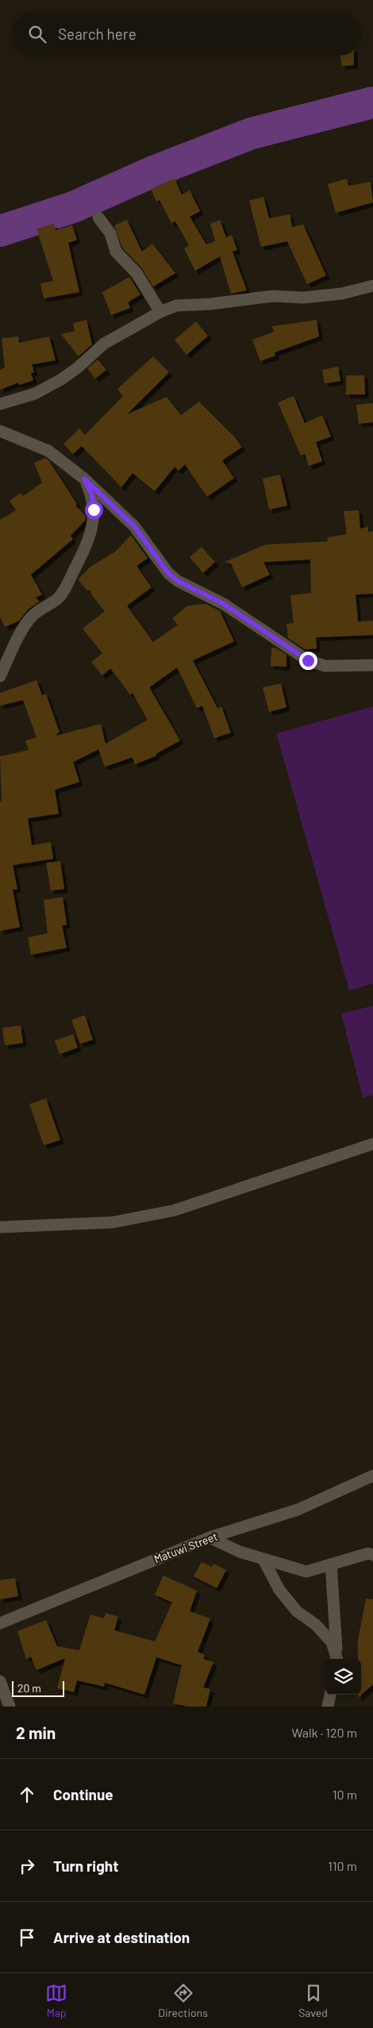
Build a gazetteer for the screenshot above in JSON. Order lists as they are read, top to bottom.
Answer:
{
  "streets": {
    "street": ["Matuwi Street"]
  },
  "scale_bar": "20 m",
  "page": {
    "search": "Search here",
    "scale": "20 m",
    "heading": ["2 min", "Walk · 120 m"],
    "list": [
      ["Continue", "10 m"],
      ["Turn right", "110 m"],
      "Arrive at destination"
    ],
    "nav": ["Map", "Directions", "Saved"]
  }
}
